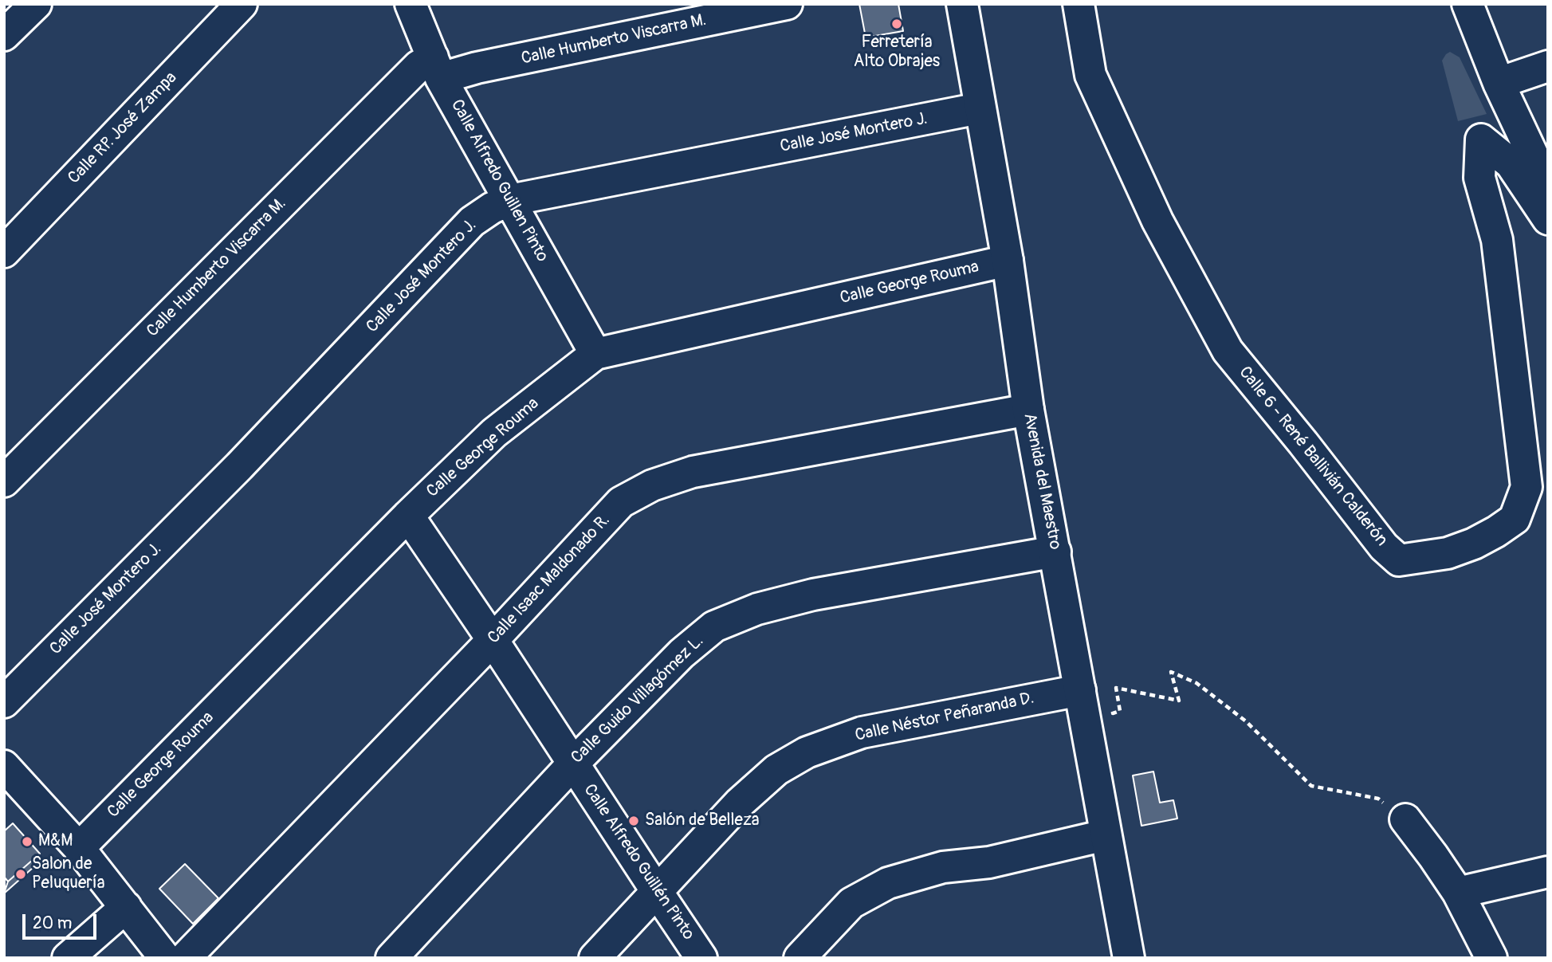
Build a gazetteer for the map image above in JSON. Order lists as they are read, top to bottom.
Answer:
{
  "streets": {
    "street": [
      "Calle Humberto Viscarra M.",
      "Calle RP. José Zampa",
      "Calle José Montero J.",
      "Calle Alfredo Guillen Pinto",
      "Calle George Rouma",
      "Calle 6 - René Ballivián Calderón",
      "Avenida del Maestro",
      "Calle Isaac Maldonado R.",
      "Calle Guido Villagómez L.",
      "Calle Néstor Peñaranda D.",
      "Calle Alfredo Guillén Pinto"
    ]
  },
  "crossings": [
    ["Calle Humberto Viscarra M.", "Calle Alfredo Guillen Pinto"],
    ["Calle José Montero J.", "Calle Alfredo Guillen Pinto"],
    ["Calle José Montero J.", "Avenida del Maestro"],
    ["Calle Alfredo Guillen Pinto", "Calle George Rouma"],
    ["Calle George Rouma", "Avenida del Maestro"],
    ["Calle George Rouma", "Calle Alfredo Guillén Pinto"],
    ["Avenida del Maestro", "Calle Isaac Maldonado R."],
    ["Avenida del Maestro", "Calle Guido Villagómez L."],
    ["Avenida del Maestro", "Calle Néstor Peñaranda D."],
    ["Calle Isaac Maldonado R.", "Calle Alfredo Guillén Pinto"],
    ["Calle Guido Villagómez L.", "Calle Alfredo Guillén Pinto"],
    ["Calle Néstor Peñaranda D.", "Calle Alfredo Guillén Pinto"]
  ],
  "places": [
    "Ferretería Alto Obrajes",
    "Salón de Belleza",
    "M&M",
    "Salon de Peluquería"
  ],
  "scale_bar": "20 m"
}
